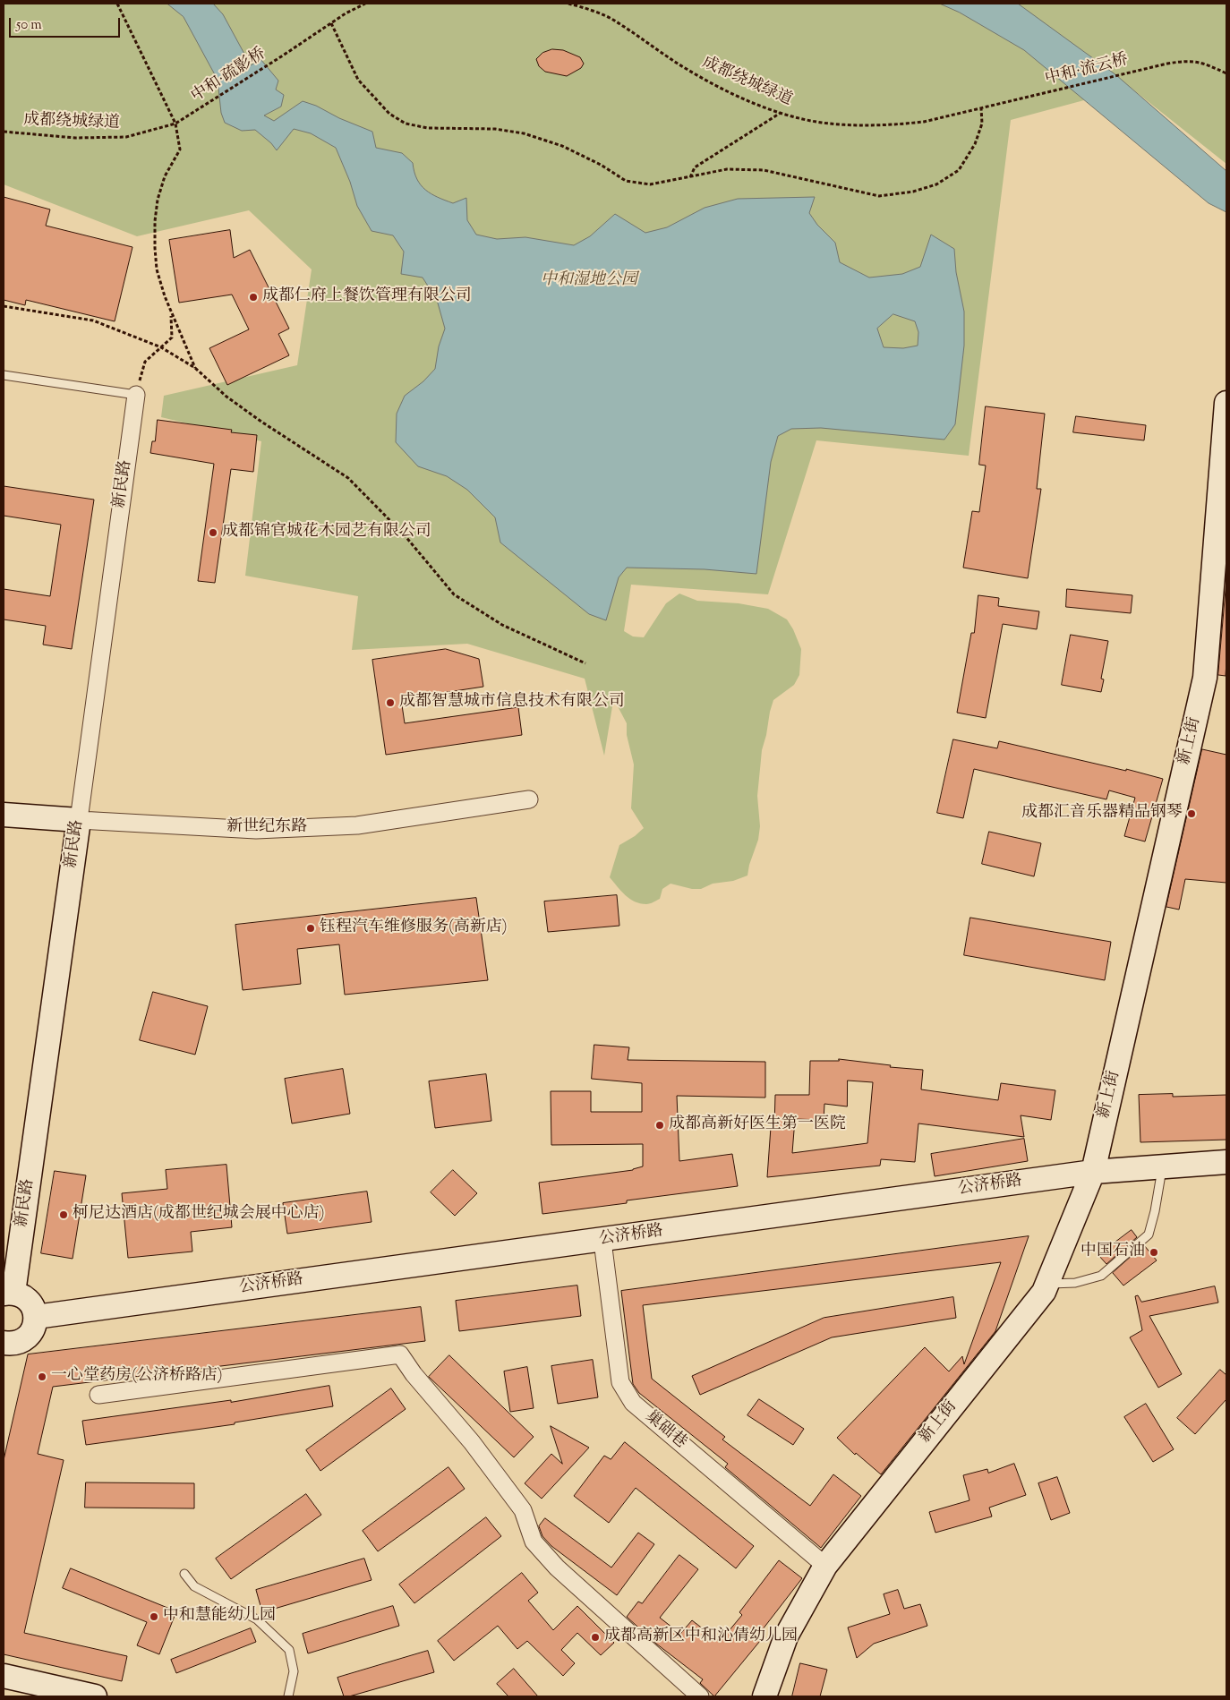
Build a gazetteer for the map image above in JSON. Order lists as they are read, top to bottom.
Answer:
{
  "streets": {
    "main road": [
      "新民路",
      "新上街",
      "新世纪东路",
      "公济桥路"
    ],
    "street": ["巢础巷"],
    "path": ["中和·流云桥", "中和·疏影桥", "成都绕城绿道"]
  },
  "crossings": [
    ["中和·流云桥", "成都绕城绿道"],
    ["中和·疏影桥", "成都绕城绿道"],
    ["新民路", "新世纪东路"],
    ["新上街", "公济桥路"],
    ["新上街", "巢础巷"],
    ["公济桥路", "巢础巷"]
  ],
  "parks": ["中和湿地公园"],
  "places": [
    "成都仁府上餐饮管理有限公司",
    "成都锦官城花木园艺有限公司",
    "成都智慧城市信息技术有限公司",
    "成都汇音乐器精品钢琴",
    "钰程汽车维修服务(高新店)",
    "成都高新好医生第一医院",
    "柯尼达酒店(成都世纪城会展中心店)",
    "中国石油",
    "一心堂药房(公济桥路店)",
    "中和慧能幼儿园",
    "成都高新区中和沁倩幼儿园"
  ],
  "scale_bar": "50 m"
}
